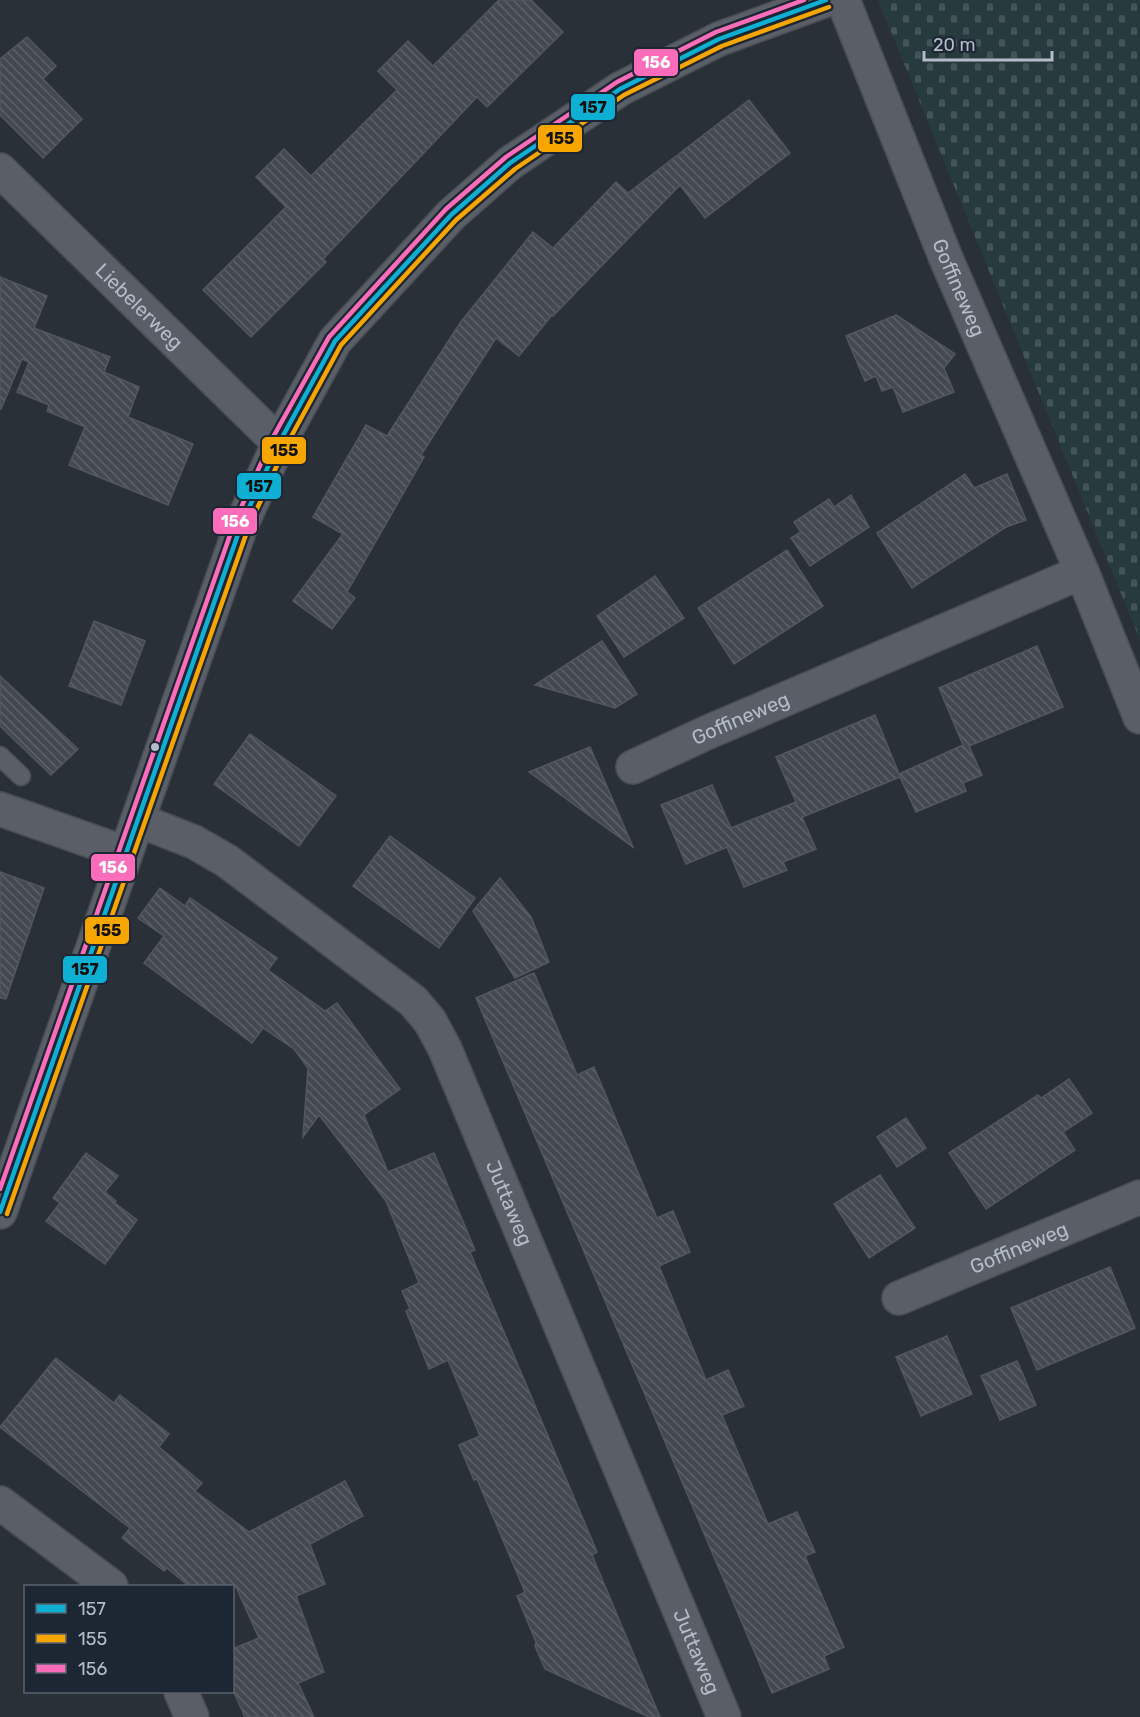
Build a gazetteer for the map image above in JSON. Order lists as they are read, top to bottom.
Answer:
{
  "streets": {
    "street": ["Goffineweg", "Liebelerweg", "Juttaweg"]
  },
  "lines": ["transit line 157", "transit line 156", "transit line 155"],
  "legend": ["157", "155", "156"],
  "scale_bar": "20 m"
}
